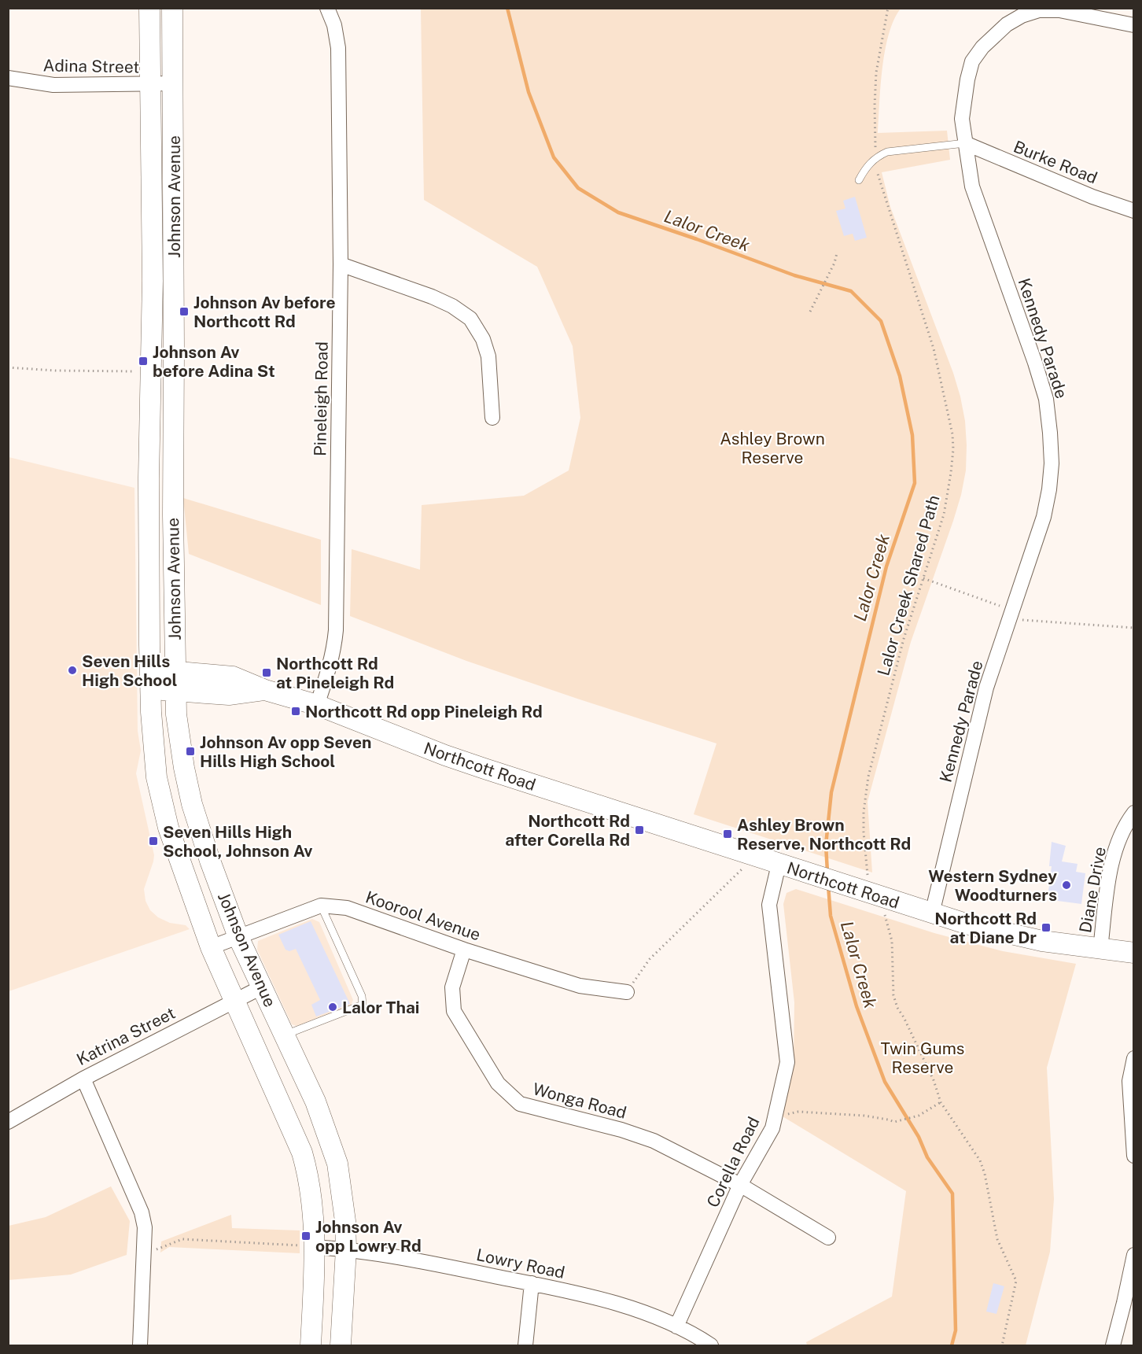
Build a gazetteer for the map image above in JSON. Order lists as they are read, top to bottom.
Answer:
{
  "streets": {
    "main road": ["Johnson Avenue", "Northcott Road"],
    "street": [
      "Adina Street",
      "Burke Road",
      "Kennedy Parade",
      "Pineleigh Road",
      "Diane Drive",
      "Koorool Avenue",
      "Katrina Street",
      "Wonga Road",
      "Corella Road",
      "Lowry Road"
    ],
    "path": ["Lalor Creek Shared Path"]
  },
  "crossings": [
    ["Adina Street", "Johnson Avenue"],
    ["Burke Road", "Kennedy Parade"],
    ["Johnson Avenue", "Northcott Road"],
    ["Johnson Avenue", "Koorool Avenue"],
    ["Johnson Avenue", "Katrina Street"],
    ["Johnson Avenue", "Lowry Road"],
    ["Kennedy Parade", "Northcott Road"],
    ["Pineleigh Road", "Northcott Road"],
    ["Northcott Road", "Diane Drive"],
    ["Northcott Road", "Corella Road"],
    ["Koorool Avenue", "Wonga Road"],
    ["Wonga Road", "Corella Road"],
    ["Corella Road", "Lowry Road"]
  ],
  "water": ["Lalor Creek"],
  "parks": ["Ashley Brown Reserve", "Twin Gums Reserve"],
  "places": {
    "transit": [
      "Johnson Av before Northcott Rd",
      "Johnson Av before Adina St",
      "Northcott Rd at Pineleigh Rd",
      "Northcott Rd opp Pineleigh Rd",
      "Johnson Av opp Seven Hills High School",
      "Northcott Rd after Corella Rd",
      "Ashley Brown Reserve, Northcott Rd",
      "Seven Hills High School, Johnson Av",
      "Northcott Rd at Diane Dr",
      "Johnson Av opp Lowry Rd"
    ],
    "other": ["Seven Hills High School", "Western Sydney Woodturners", "Lalor Thai"]
  }
}
